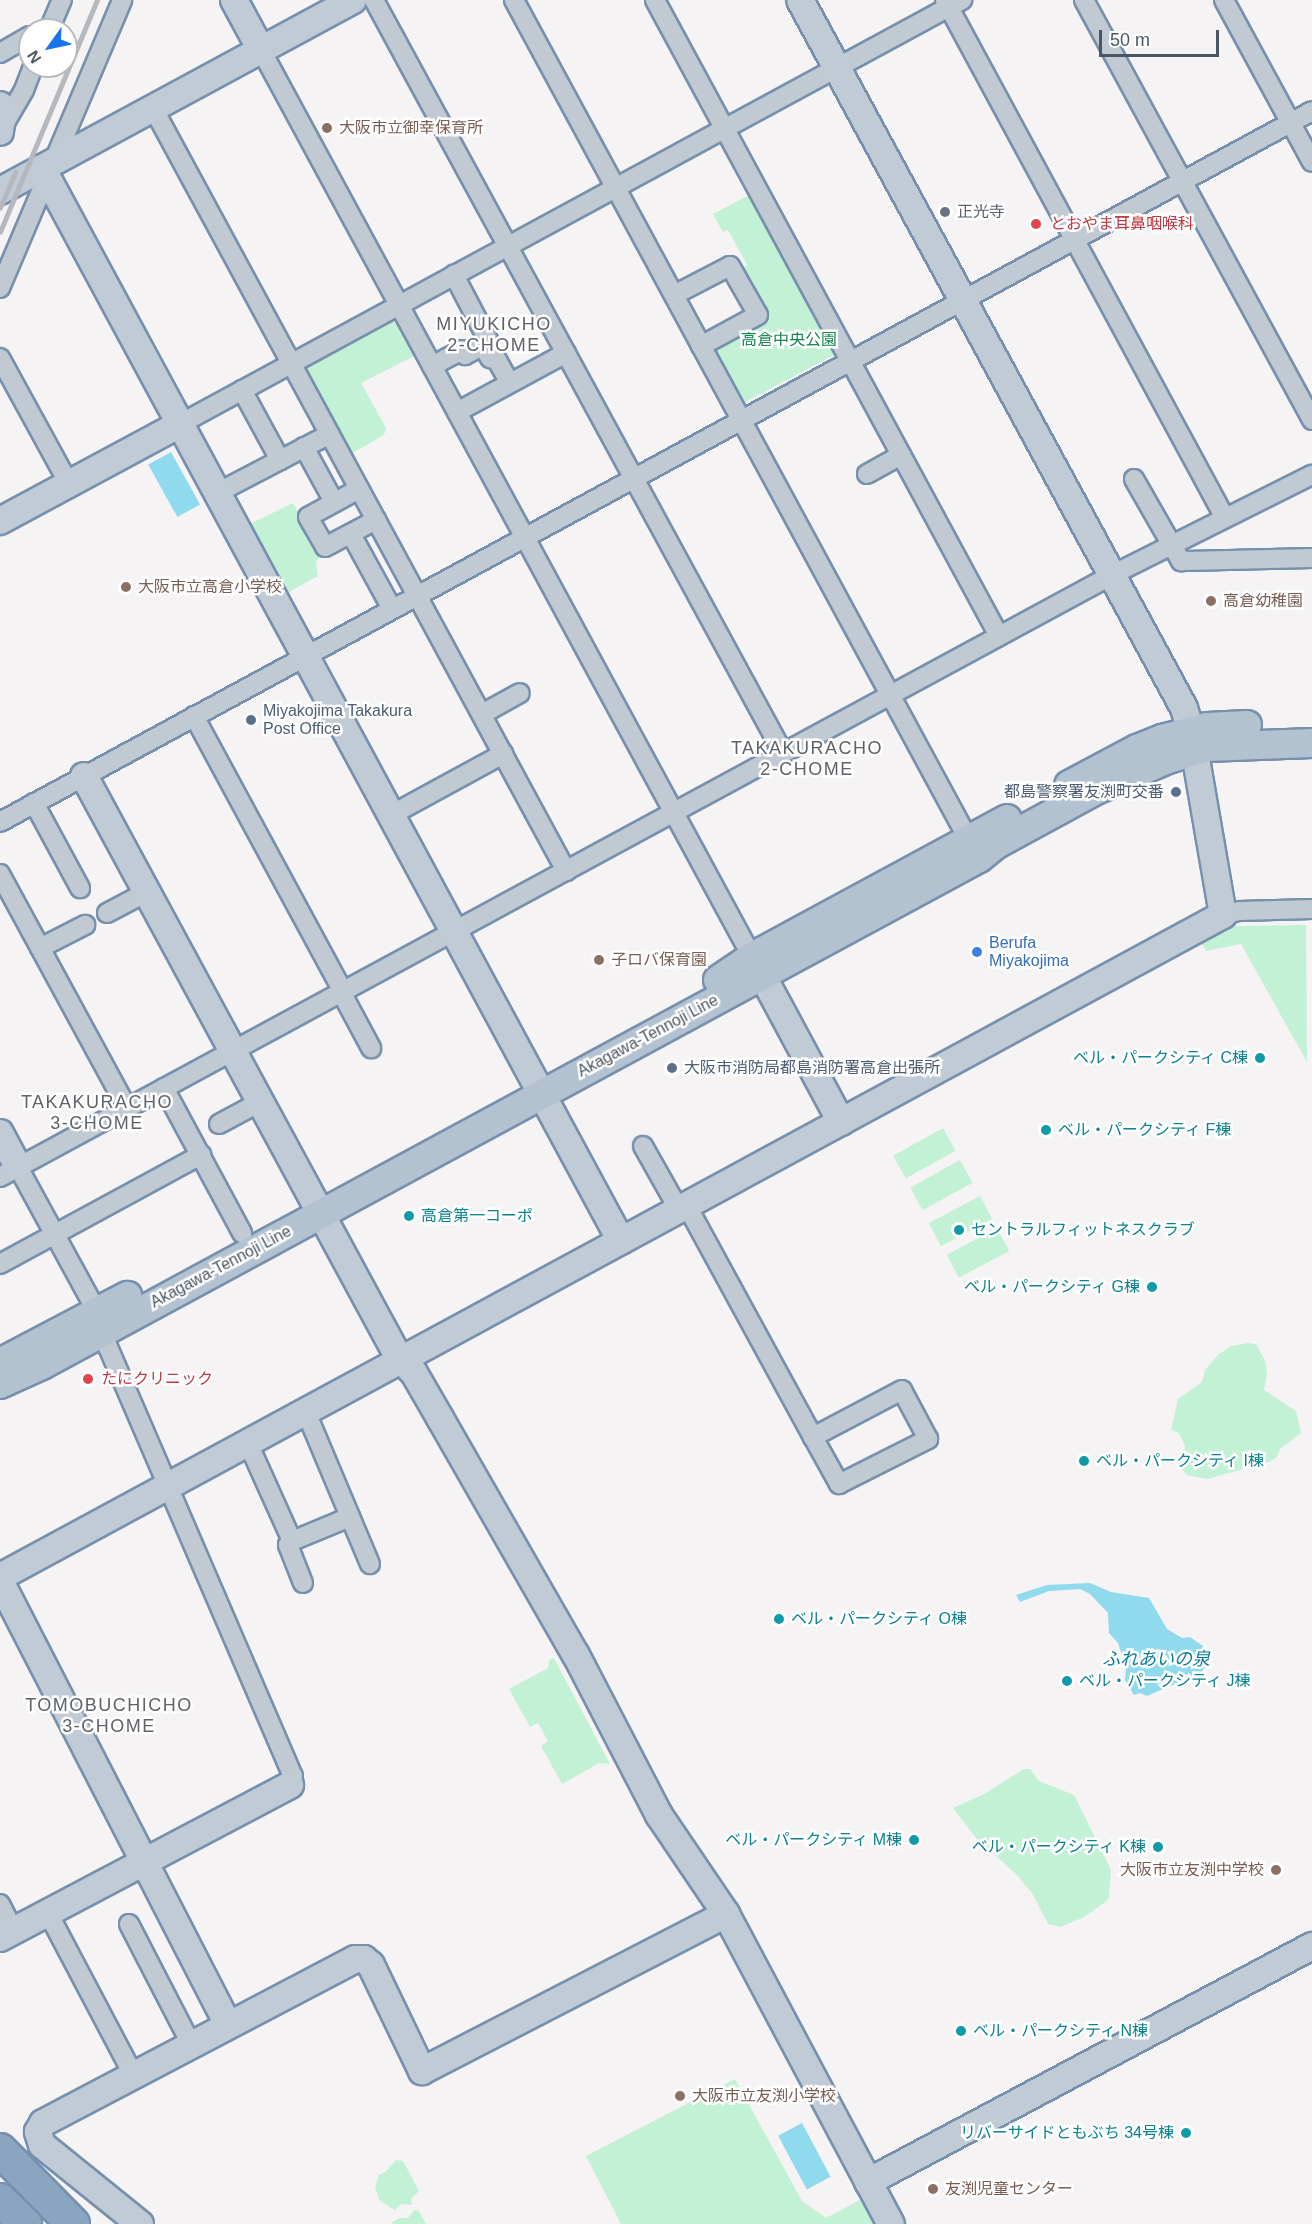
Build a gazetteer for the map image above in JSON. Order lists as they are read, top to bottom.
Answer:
{
  "streets": {
    "main road": ["Akagawa-Tennoji Line"]
  },
  "districts": [
    "MIYUKICHO 2-CHOME",
    "TAKAKURACHO 2-CHOME",
    "TAKAKURACHO 3-CHOME",
    "TOMOBUCHICHO 3-CHOME"
  ],
  "water": ["ふれあいの泉"],
  "parks": ["高倉中央公園"],
  "places": [
    "大阪市立御幸保育所",
    "正光寺",
    "とおやま耳鼻咽喉科",
    "大阪市立高倉小学校",
    "高倉幼稚園",
    "Miyakojima Takakura Post Office",
    "都島警察署友渕町交番",
    "Berufa Miyakojima",
    "子ロバ保育園",
    "ベル・パークシティ C棟",
    "大阪市消防局都島消防署高倉出張所",
    "ベル・パークシティ F棟",
    "高倉第一コーポ",
    "セントラルフィットネスクラブ",
    "ベル・パークシティ G棟",
    "たにクリニック",
    "ベル・パークシティ I棟",
    "ベル・パークシティ O棟",
    "ベル・パークシティ J棟",
    "ベル・パークシティ M棟",
    "ベル・パークシティ K棟",
    "大阪市立友渕中学校",
    "ベル・パークシティ N棟",
    "大阪市立友渕小学校",
    "リバーサイドともぶち 34号棟",
    "友渕児童センター"
  ],
  "scale_bar": "50 m",
  "north": "bottom left"
}
